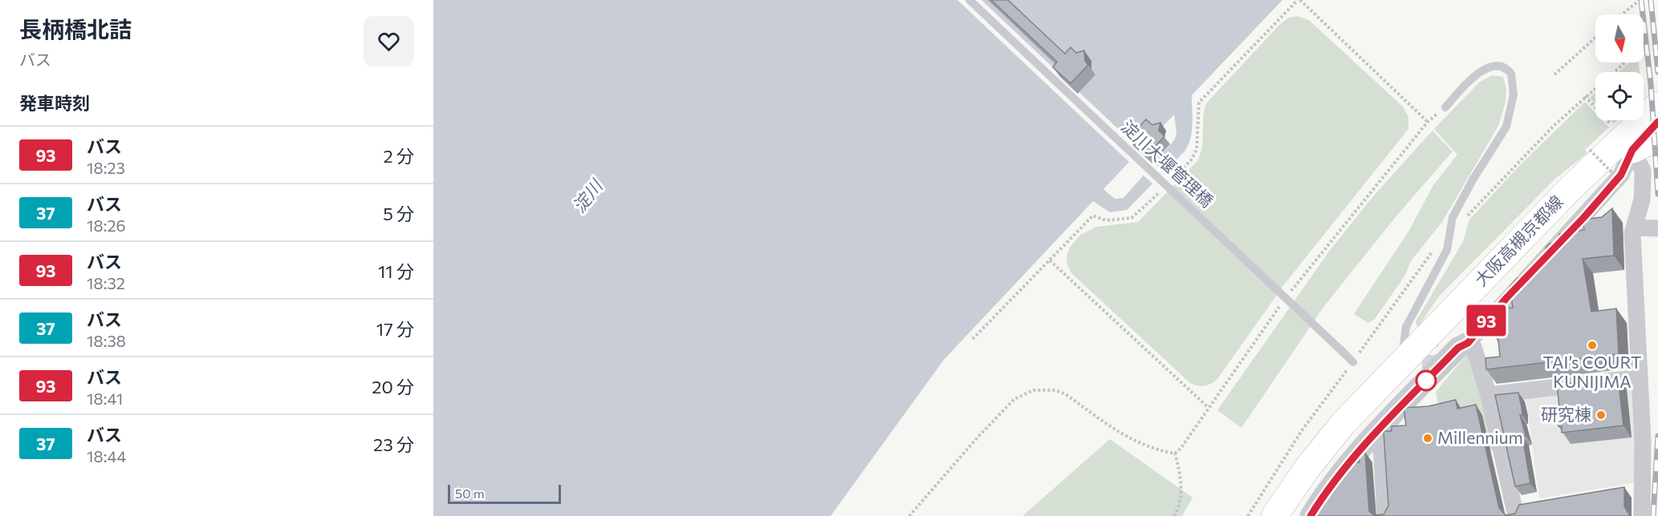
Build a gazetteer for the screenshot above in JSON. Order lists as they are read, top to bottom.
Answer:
{
  "streets": {
    "main road": ["大阪高槻京都線"],
    "lane": ["淀川大堰管理橋"]
  },
  "water": ["淀川"],
  "places": ["TAI’s COURT KUNIJIMA", "研究棟", "Millennium"],
  "lines": ["bus line 93"],
  "scale_bar": "50 m",
  "north": "bottom",
  "page": {
    "heading": [
      ["長柄橋北詰", "バス"],
      "発車時刻"
    ],
    "on_map": "93",
    "list": [
      {
        "mark": "93",
        "name": "バス",
        "note": "18:23",
        "value": "2 分"
      },
      {
        "mark": "37",
        "name": "バス",
        "note": "18:26",
        "value": "5 分"
      },
      {
        "mark": "93",
        "name": "バス",
        "note": "18:32",
        "value": "11 分"
      },
      {
        "mark": "37",
        "name": "バス",
        "note": "18:38",
        "value": "17 分"
      },
      {
        "mark": "93",
        "name": "バス",
        "note": "18:41",
        "value": "20 分"
      },
      {
        "mark": "37",
        "name": "バス",
        "note": "18:44",
        "value": "23 分"
      }
    ],
    "scale": "50 m"
  }
}
